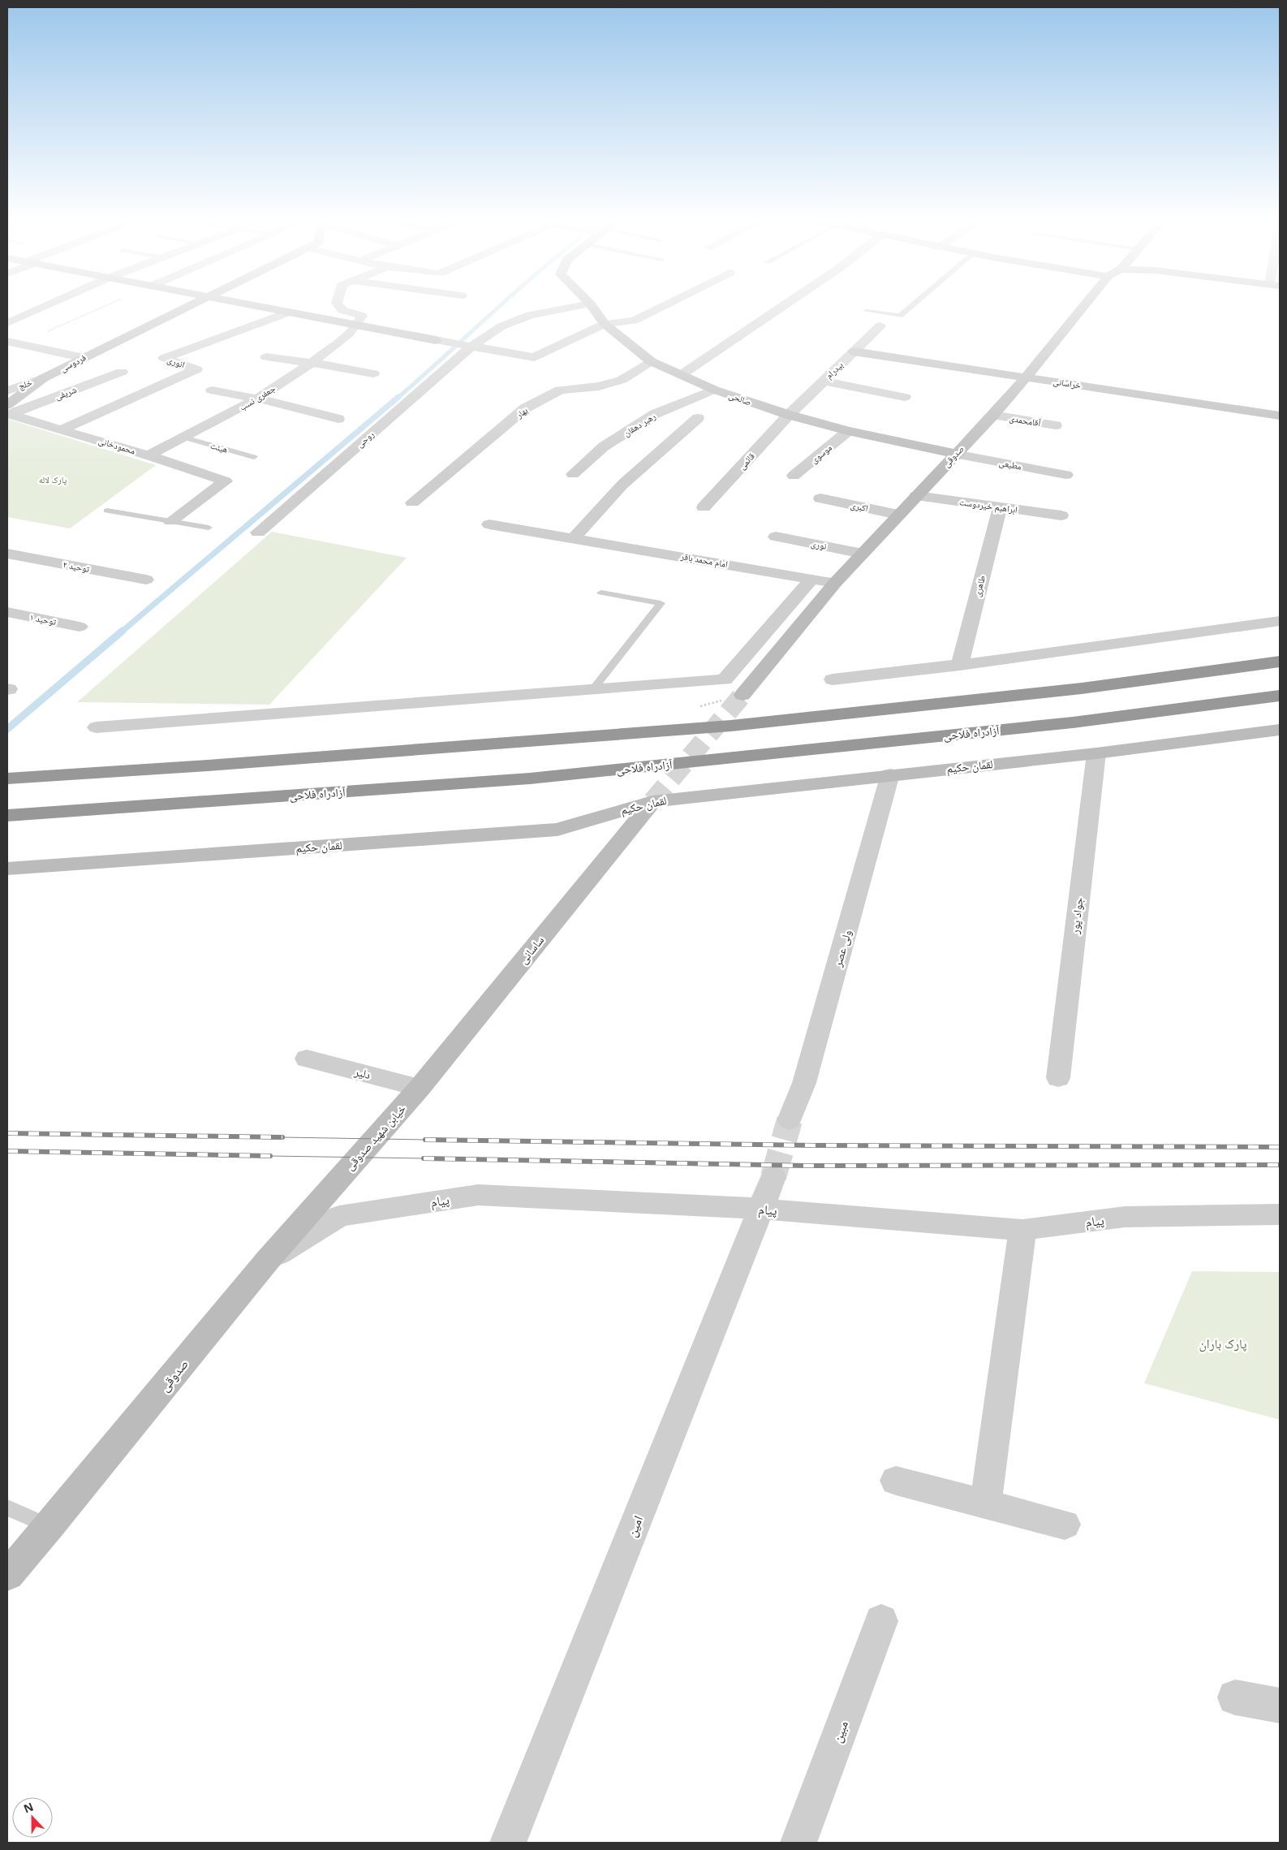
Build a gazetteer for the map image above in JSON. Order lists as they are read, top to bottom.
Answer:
{
  "streets": {
    "highway": ["آزادراه فلاحی"],
    "street": [
      "انوری",
      "فردوسی",
      "بیدرام",
      "خراسانی",
      "خلج",
      "شریفی",
      "جعفری نسب",
      "صالحی",
      "بهار",
      "آقامحمدی",
      "رهبر دهقان",
      "روحی",
      "محمودخانی",
      "موسوی",
      "صدوقی",
      "قائمی",
      "مطیعی",
      "ابراهیم خیردوست",
      "اکبری",
      "نوری",
      "امام محمد باقر",
      "توحید ۲",
      "طاهری",
      "توحید ۱",
      "لقمان حکیم",
      "جواد پور",
      "ولی عصر",
      "ساسانی",
      "دلیر",
      "خیابن شهید صدوقی",
      "پیام",
      "امین",
      "مبین"
    ],
    "lane": ["هیئت"]
  },
  "crossings": [
    ["انوری", "محمودخانی"],
    ["فردوسی", "خلج"],
    ["فردوسی", "شریفی"],
    ["فردوسی", "محمودخانی"],
    ["بیدرام", "خراسانی"],
    ["بیدرام", "صالحی"],
    ["بیدرام", "قائمی"],
    ["خراسانی", "صدوقی"],
    ["شریفی", "محمودخانی"],
    ["جعفری نسب", "محمودخانی"],
    ["جعفری نسب", "هیئت"],
    ["صالحی", "بهار"],
    ["صالحی", "رهبر دهقان"],
    ["صالحی", "موسوی"],
    ["صالحی", "صدوقی"],
    ["صالحی", "قائمی"],
    ["صالحی", "مطیعی"],
    ["آقامحمدی", "صدوقی"],
    ["صدوقی", "مطیعی"],
    ["صدوقی", "ابراهیم خیردوست"],
    ["صدوقی", "اکبری"],
    ["صدوقی", "نوری"],
    ["صدوقی", "امام محمد باقر"],
    ["صدوقی", "خیابن شهید صدوقی"],
    ["صدوقی", "پیام"],
    ["ابراهیم خیردوست", "طاهری"],
    ["لقمان حکیم", "جواد پور"],
    ["لقمان حکیم", "ولی عصر"],
    ["لقمان حکیم", "ساسانی"],
    ["ساسانی", "دلیر"],
    ["ساسانی", "خیابن شهید صدوقی"],
    ["دلیر", "خیابن شهید صدوقی"],
    ["پیام", "امین"]
  ],
  "parks": ["پارک لاله", "پارک باران"],
  "north": "top"
}
